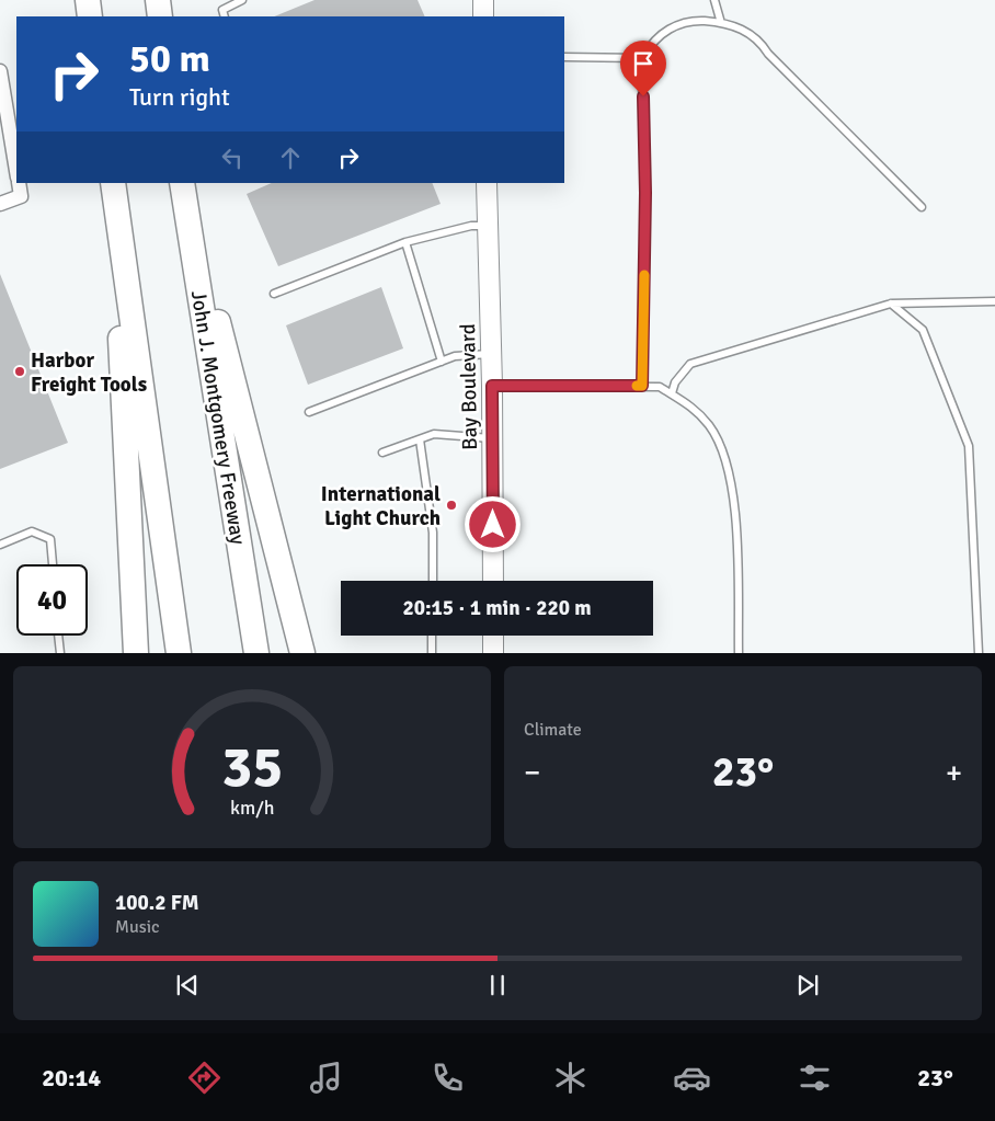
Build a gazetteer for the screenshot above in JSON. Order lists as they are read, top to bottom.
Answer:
{
  "streets": {
    "highway": ["John J. Montgomery Freeway"],
    "street": ["Bay Boulevard"]
  },
  "places": ["Harbor Freight Tools", "International Light Church"],
  "page": {
    "turn": ["50 m", "Turn right"],
    "limit": "40",
    "trip": "20:15 · 1 min · 220 m",
    "tile": "Climate",
    "heat": ["−", "23°", "+"],
    "song": ["100.2 FM", "Music"],
    "tabs": ["20:14", "23°"],
    "gauge": ["35", "km/h"]
  }
}
